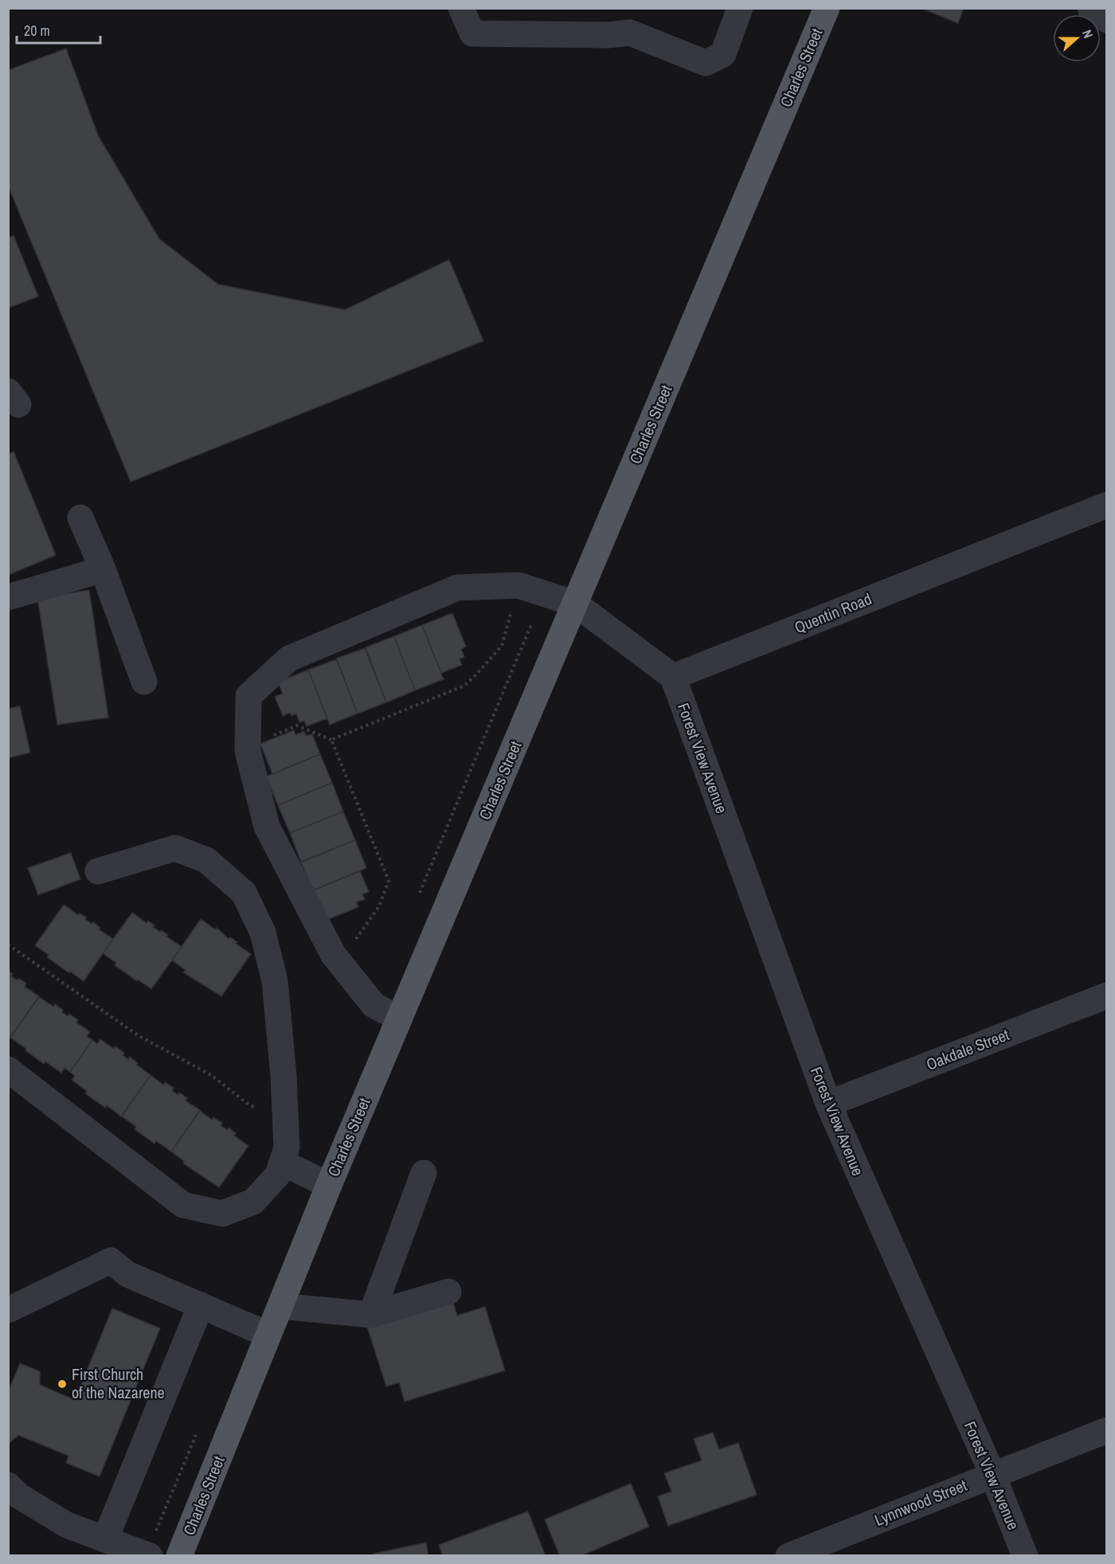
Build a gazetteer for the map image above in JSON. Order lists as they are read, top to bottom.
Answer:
{
  "streets": {
    "main road": ["Charles Street"],
    "street": [
      "Quentin Road",
      "Forest View Avenue",
      "Oakdale Street",
      "Lynnwood Street"
    ]
  },
  "crossings": [
    ["Quentin Road", "Forest View Avenue"],
    ["Forest View Avenue", "Oakdale Street"],
    ["Forest View Avenue", "Lynnwood Street"]
  ],
  "places": ["First Church of the Nazarene"],
  "scale_bar": "20 m",
  "north": "right"
}
